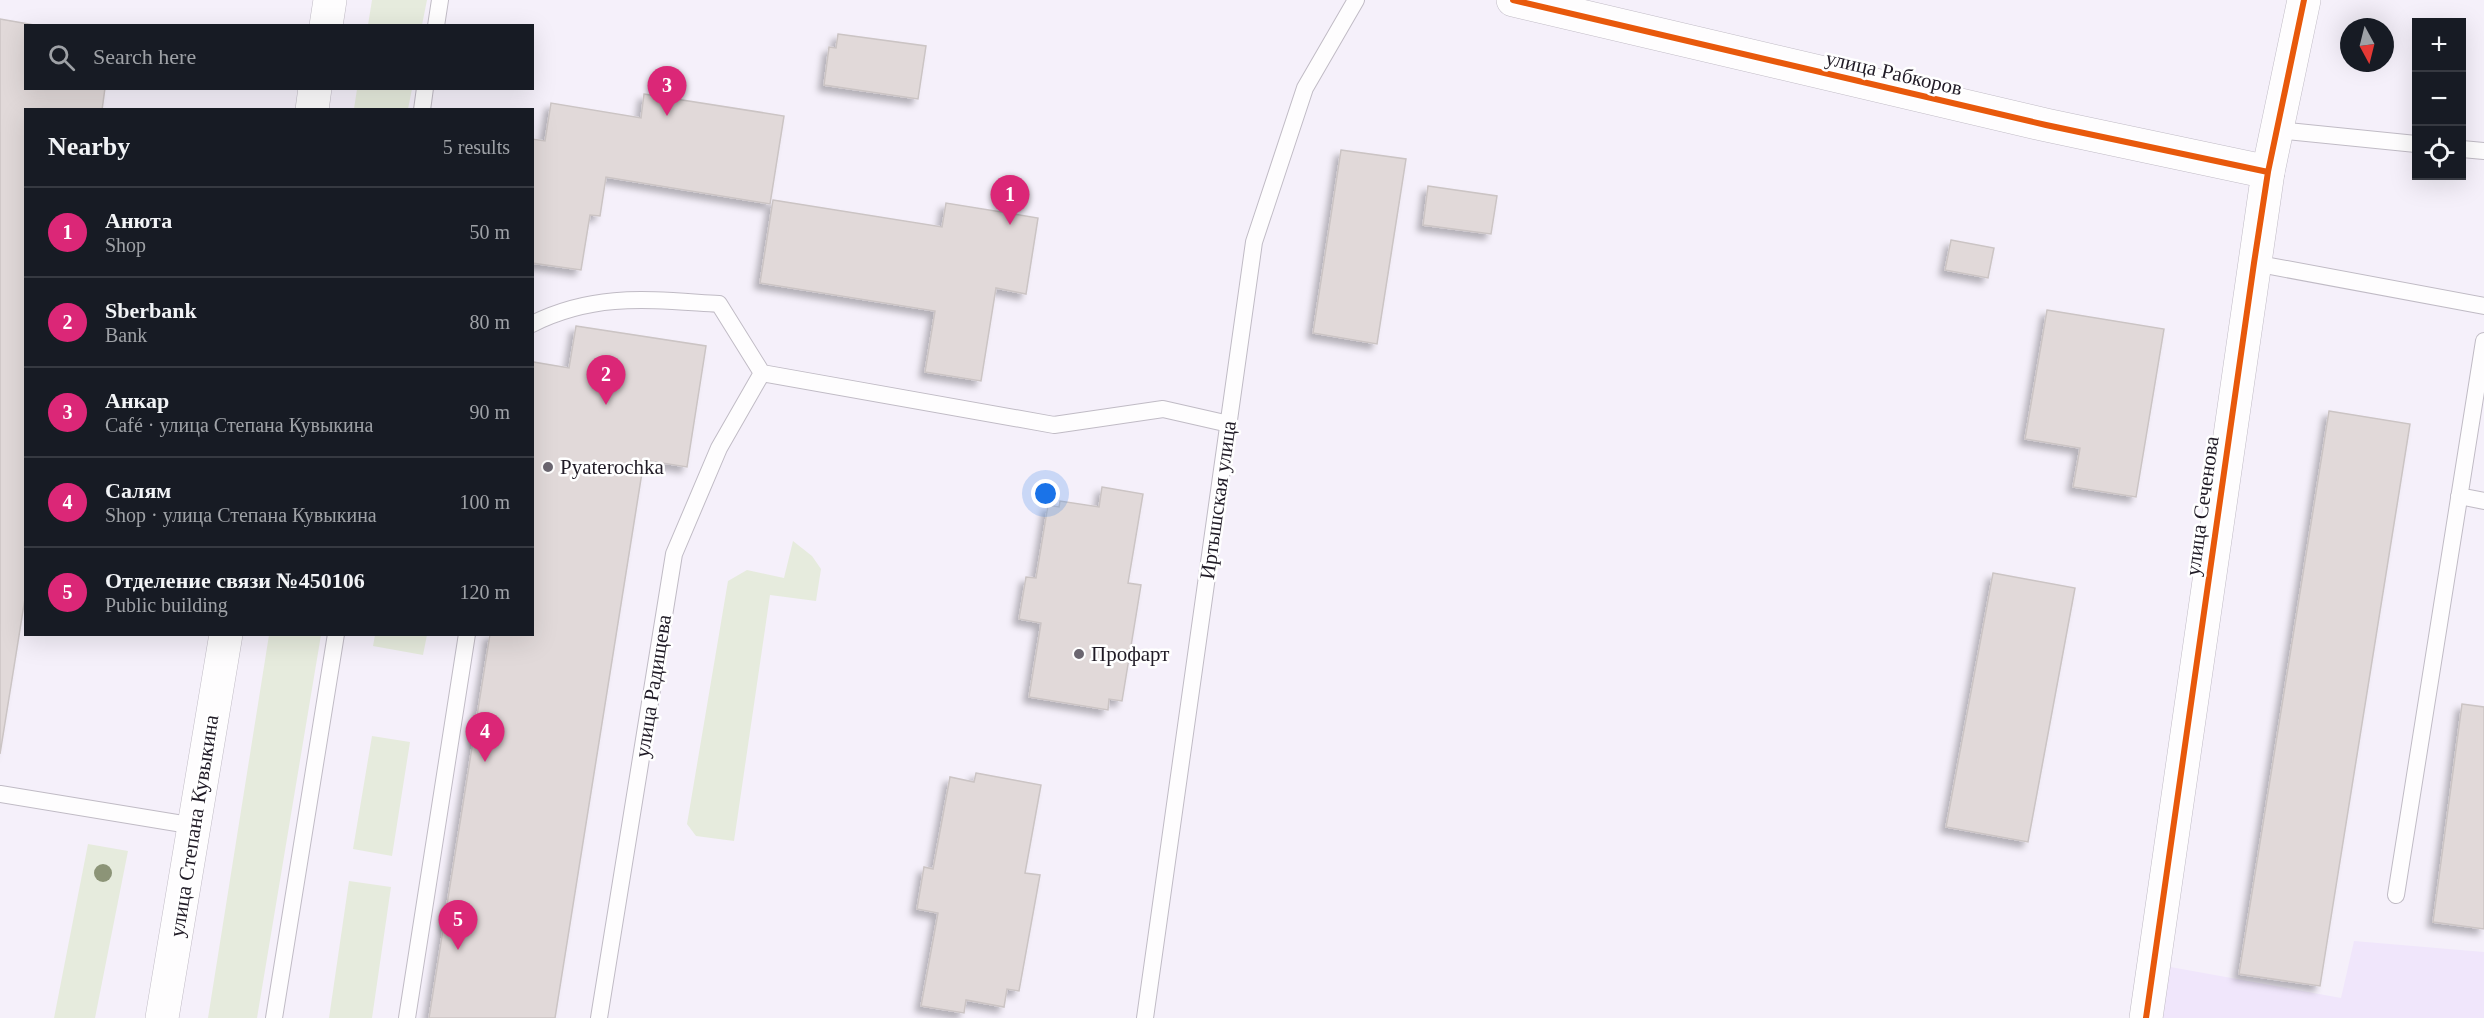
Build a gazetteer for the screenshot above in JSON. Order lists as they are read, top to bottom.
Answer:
{
  "streets": {
    "street": ["улица Рабкоров", "улица Сеченова", "улица Степана Кувыкина"],
    "lane": ["Иртышская улица", "улица Радищева"]
  },
  "crossings": [
    ["улица Рабкоров", "улица Сеченова"]
  ],
  "places": ["Pyaterochka", "Профарт"],
  "north": "bottom",
  "page": {
    "map_buttons": ["+", "−"],
    "search": "Search here",
    "pins": [
      "3",
      "1",
      "2",
      "4",
      "5"
    ],
    "heading": ["Nearby", "5 results"],
    "list": [
      {
        "mark": "1",
        "name": "Анюта",
        "note": "Shop",
        "value": "50 m"
      },
      {
        "mark": "2",
        "name": "Sberbank",
        "note": "Bank",
        "value": "80 m"
      },
      {
        "mark": "3",
        "name": "Анкар",
        "note": "Café · улица Степана Кувыкина",
        "value": "90 m"
      },
      {
        "mark": "4",
        "name": "Салям",
        "note": "Shop · улица Степана Кувыкина",
        "value": "100 m"
      },
      {
        "mark": "5",
        "name": "Отделение связи №450106",
        "note": "Public building",
        "value": "120 m"
      }
    ]
  }
}
